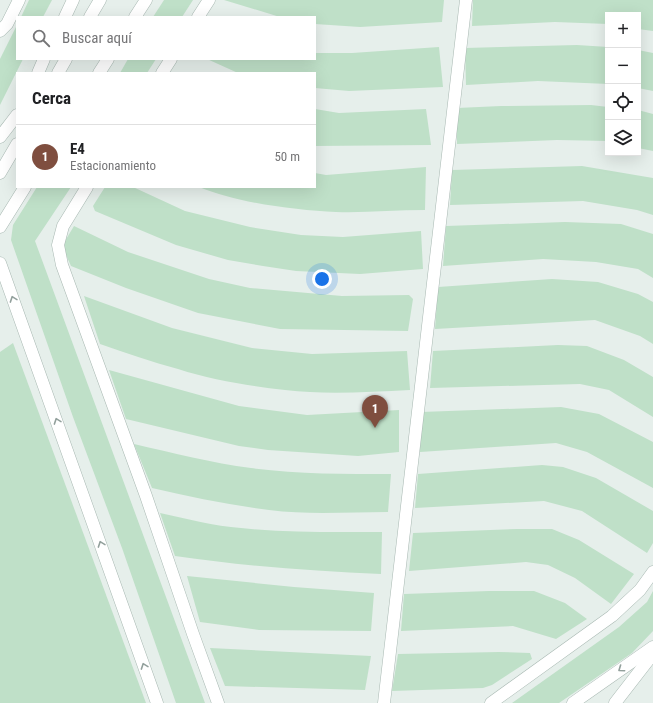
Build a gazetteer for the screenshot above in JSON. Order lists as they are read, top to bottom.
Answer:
{
  "page": {
    "map_buttons": ["+", "−"],
    "search": "Buscar aquí",
    "heading": "Cerca",
    "list": [
      {
        "mark": "1",
        "name": "E4",
        "note": "Estacionamiento",
        "value": "50 m"
      }
    ],
    "pins": "1"
  }
}
